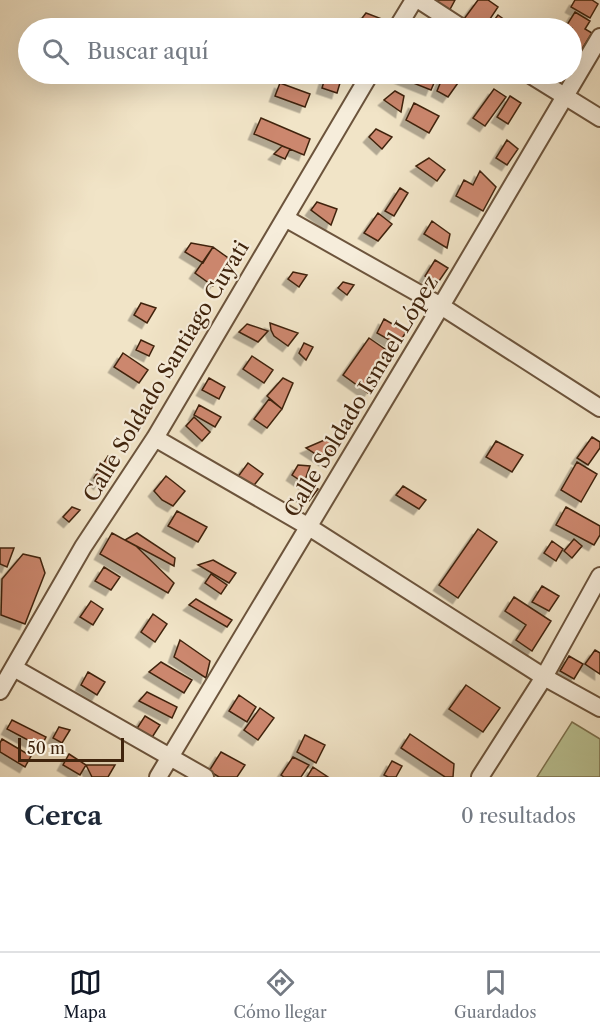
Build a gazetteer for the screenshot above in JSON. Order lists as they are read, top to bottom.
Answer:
{
  "streets": {
    "street": ["Calle Soldado Santiago Cuyati", "Calle Soldado Ismael López"]
  },
  "scale_bar": "50 m",
  "page": {
    "search": "Buscar aquí",
    "scale": "50 m",
    "heading": ["Cerca", "0 resultados"],
    "nav": ["Mapa", "Cómo llegar", "Guardados"]
  }
}
